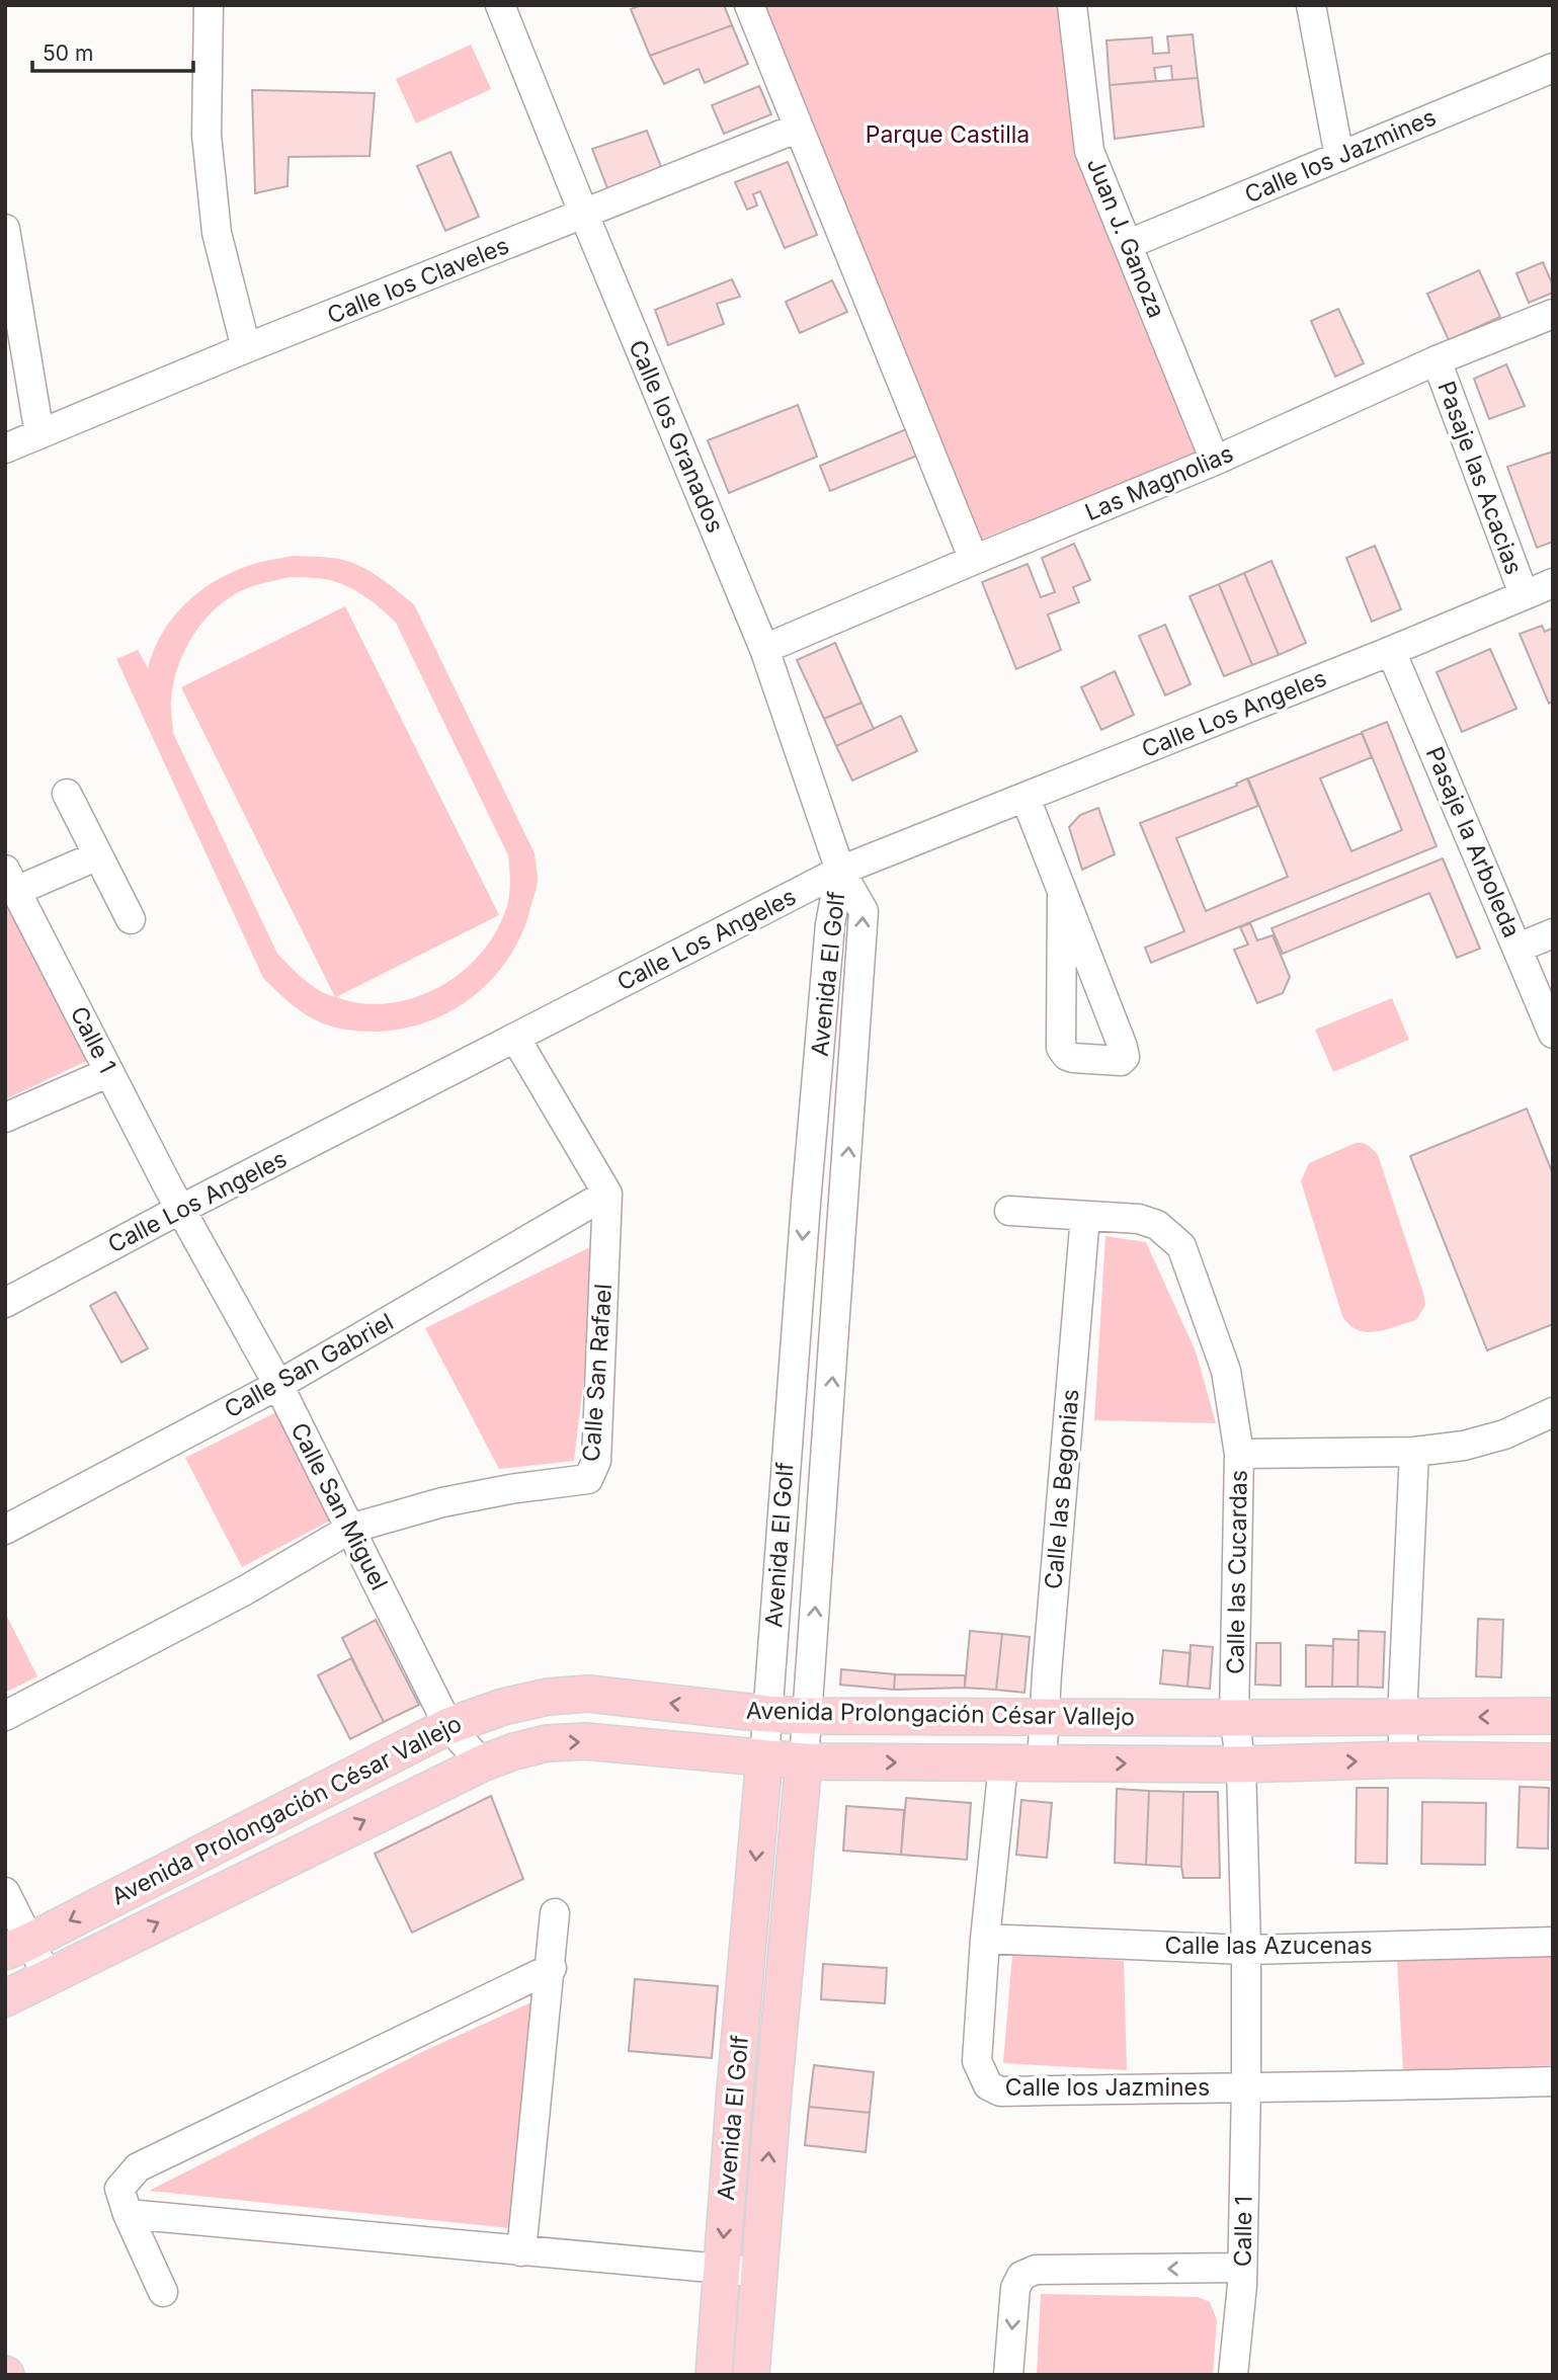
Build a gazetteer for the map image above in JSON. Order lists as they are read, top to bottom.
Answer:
{
  "streets": {
    "main road": ["Avenida El Golf", "Avenida Prolongación César Vallejo"],
    "street": [
      "Calle los Jazmines",
      "Juan J. Ganoza",
      "Calle los Claveles",
      "Calle los Granados",
      "Pasaje las Acacias",
      "Las Magnolias",
      "Calle Los Angeles",
      "Pasaje la Arboleda",
      "Calle 1",
      "Calle San Gabriel",
      "Calle San Rafael",
      "Calle las Begonias",
      "Calle San Miguel",
      "Calle las Cucardas",
      "Calle las Azucenas"
    ]
  },
  "crossings": [
    ["Calle los Jazmines", "Juan J. Ganoza"],
    ["Calle los Jazmines", "Calle 1"],
    ["Calle los Jazmines", "Calle las Cucardas"],
    ["Calle los Jazmines", "Avenida Prolongación César Vallejo"],
    ["Calle los Jazmines", "Calle las Azucenas"],
    ["Juan J. Ganoza", "Las Magnolias"],
    ["Calle los Claveles", "Calle los Granados"],
    ["Calle los Granados", "Las Magnolias"],
    ["Calle los Granados", "Calle Los Angeles"],
    ["Calle los Granados", "Avenida El Golf"],
    ["Pasaje las Acacias", "Las Magnolias"],
    ["Pasaje las Acacias", "Calle Los Angeles"],
    ["Calle Los Angeles", "Pasaje la Arboleda"],
    ["Calle Los Angeles", "Avenida El Golf"],
    ["Calle Los Angeles", "Calle 1"],
    ["Calle Los Angeles", "Calle San Miguel"],
    ["Avenida El Golf", "Avenida Prolongación César Vallejo"],
    ["Calle 1", "Calle San Miguel"],
    ["Calle 1", "Calle las Cucardas"],
    ["Calle San Gabriel", "Calle San Rafael"],
    ["Calle San Gabriel", "Calle San Miguel"],
    ["Calle San Rafael", "Calle San Miguel"],
    ["Calle las Begonias", "Calle las Cucardas"],
    ["Calle las Begonias", "Avenida Prolongación César Vallejo"],
    ["Calle San Miguel", "Avenida Prolongación César Vallejo"],
    ["Calle las Cucardas", "Avenida Prolongación César Vallejo"],
    ["Calle las Cucardas", "Calle las Azucenas"]
  ],
  "parks": ["Parque Castilla"],
  "scale_bar": "50 m"
}
